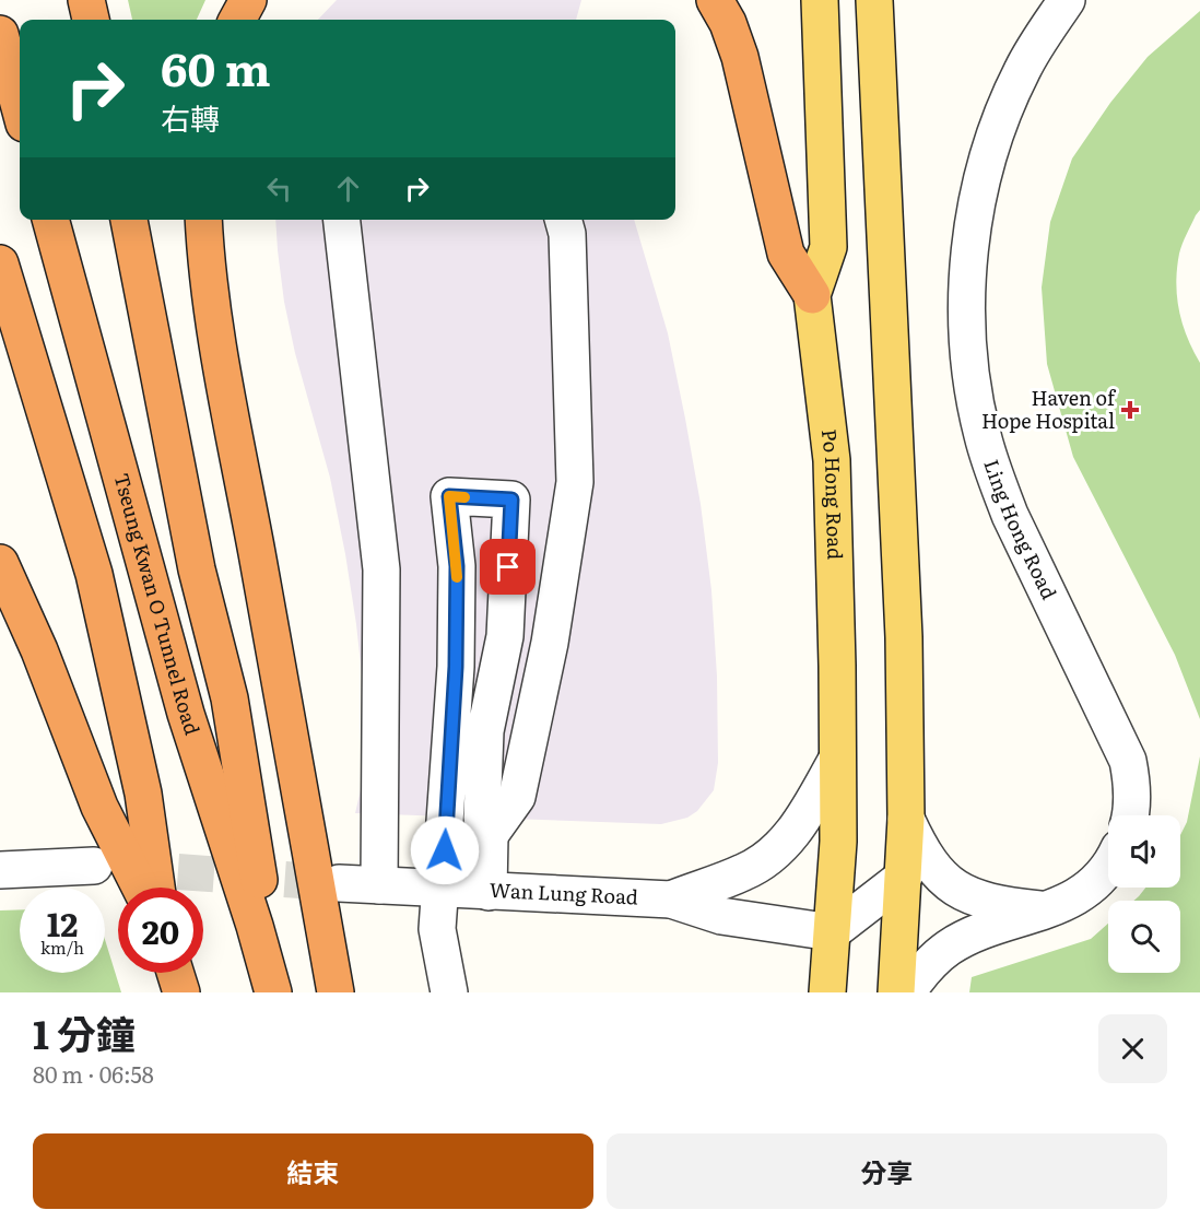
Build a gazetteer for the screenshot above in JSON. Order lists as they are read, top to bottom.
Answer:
{
  "streets": {
    "highway": ["Tseung Kwan O Tunnel Road"],
    "main road": ["Po Hong Road"],
    "street": ["Ling Hong Road", "Wan Lung Road"]
  },
  "crossings": [
    ["Po Hong Road", "Wan Lung Road"]
  ],
  "places": {
    "health": ["Haven of Hope Hospital"]
  },
  "page": {
    "turn": ["60 m", "右轉"],
    "speed": "12 km/h",
    "limit": "20",
    "heading": ["1 分鐘", "80 m · 06:58"],
    "buttons": ["結束", "分享"]
  }
}
